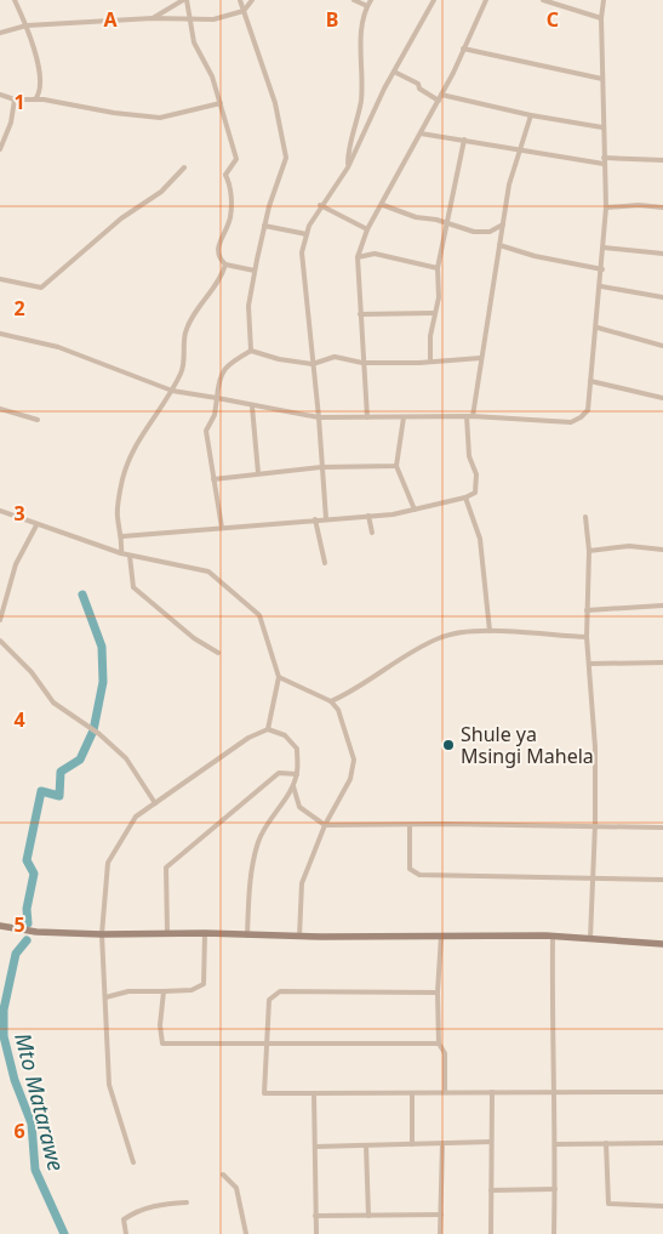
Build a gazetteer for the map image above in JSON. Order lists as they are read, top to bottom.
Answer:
{
  "water": ["Mto Matarawe"],
  "places": ["Shule ya Msingi Mahela"],
  "grid": {
    "columns": ["A", "B", "C"],
    "rows": [
      "1",
      "2",
      "3",
      "4",
      "5",
      "6"
    ]
  }
}
